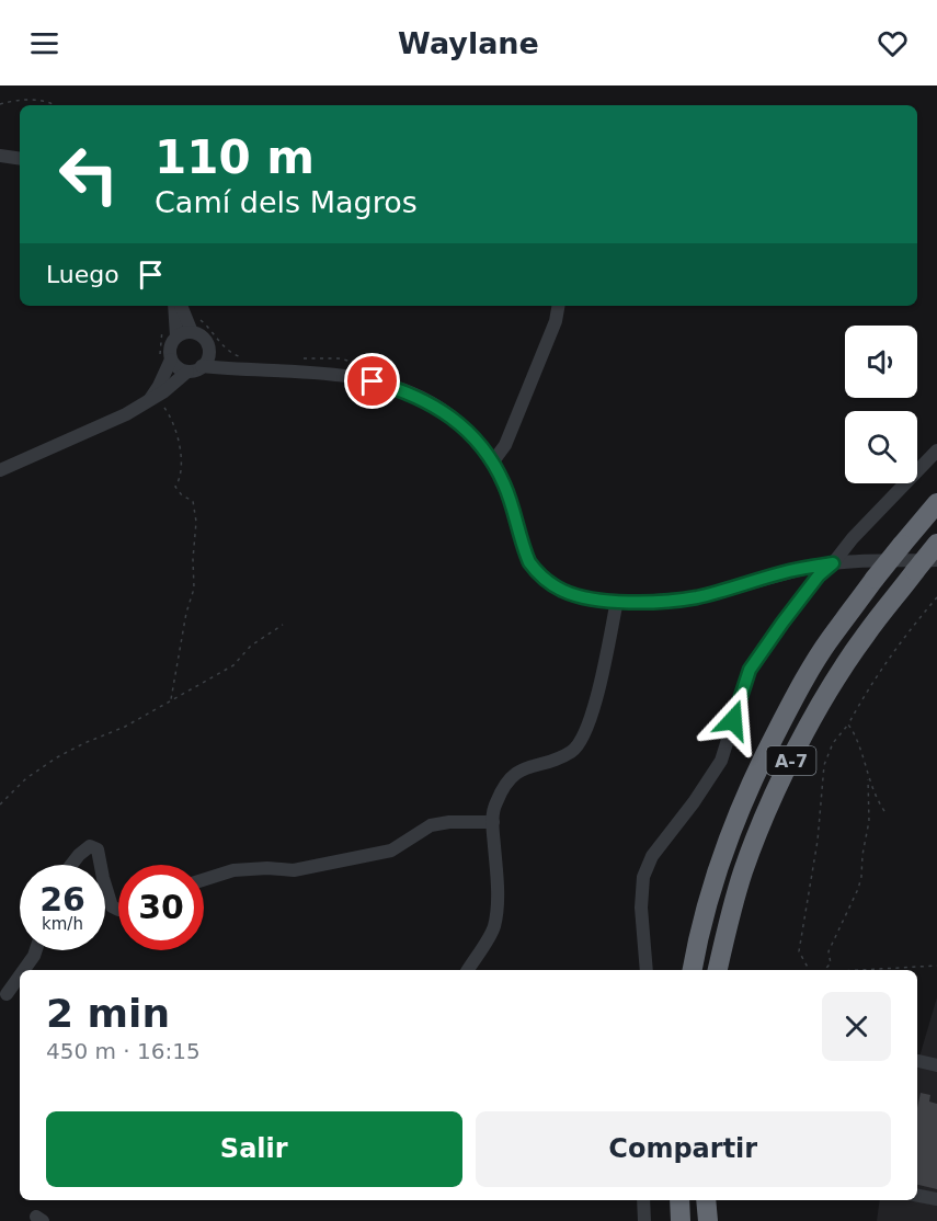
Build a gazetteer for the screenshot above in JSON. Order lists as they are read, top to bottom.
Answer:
{
  "streets": {
    "highway": ["A-7"]
  },
  "page": {
    "header": "Waylane",
    "turn": ["110 m", "Camí dels Magros"],
    "then": "Luego",
    "speed": "26 km/h",
    "limit": "30",
    "heading": ["2 min", "450 m · 16:15"],
    "buttons": ["Salir", "Compartir"]
  }
}
